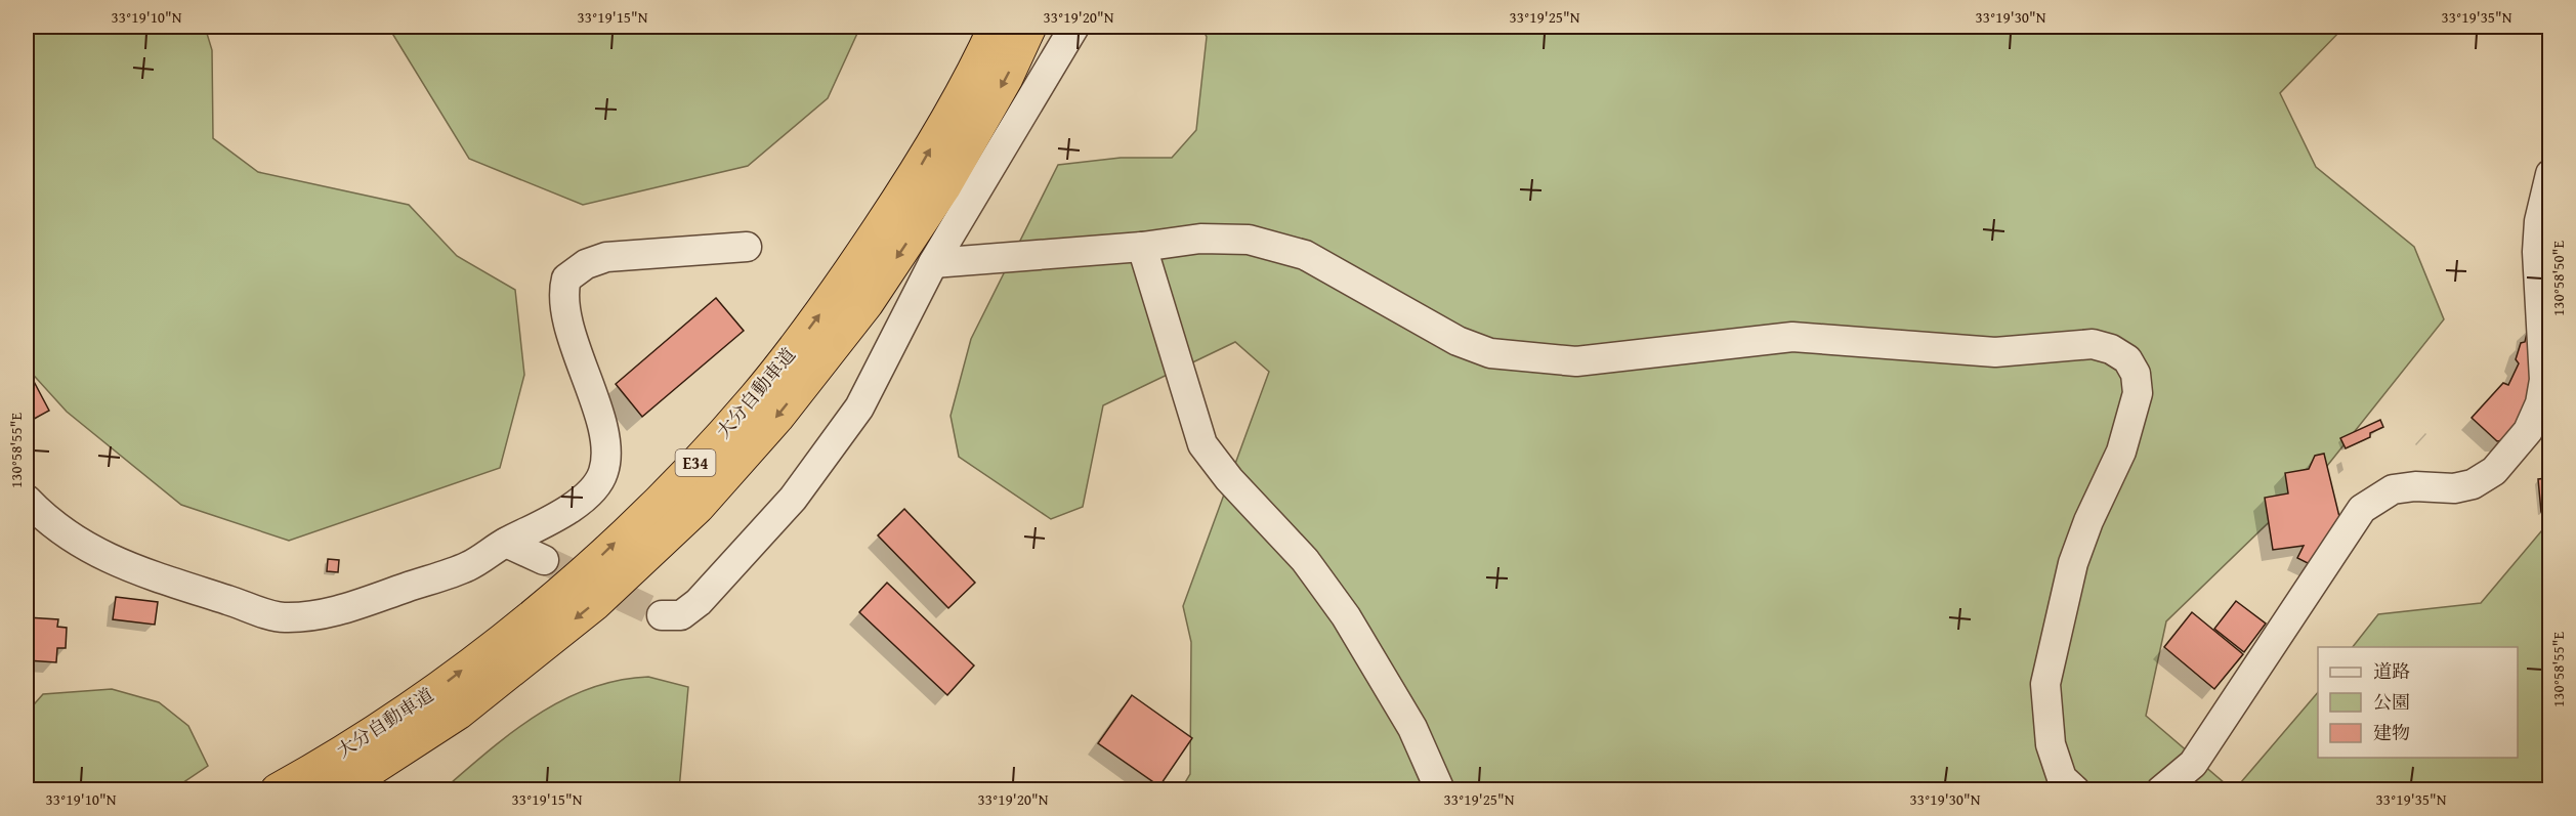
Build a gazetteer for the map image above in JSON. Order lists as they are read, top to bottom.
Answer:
{
  "streets": {
    "highway": ["大分自動車道", "E34"]
  },
  "legend": ["道路", "公園", "建物"],
  "coordinates": [
    "33°19'10\"N",
    "33°19'15\"N",
    "33°19'20\"N",
    "33°19'25\"N",
    "33°19'30\"N",
    "33°19'35\"N",
    "130°58'50\"E",
    "130°58'55\"E"
  ]
}
